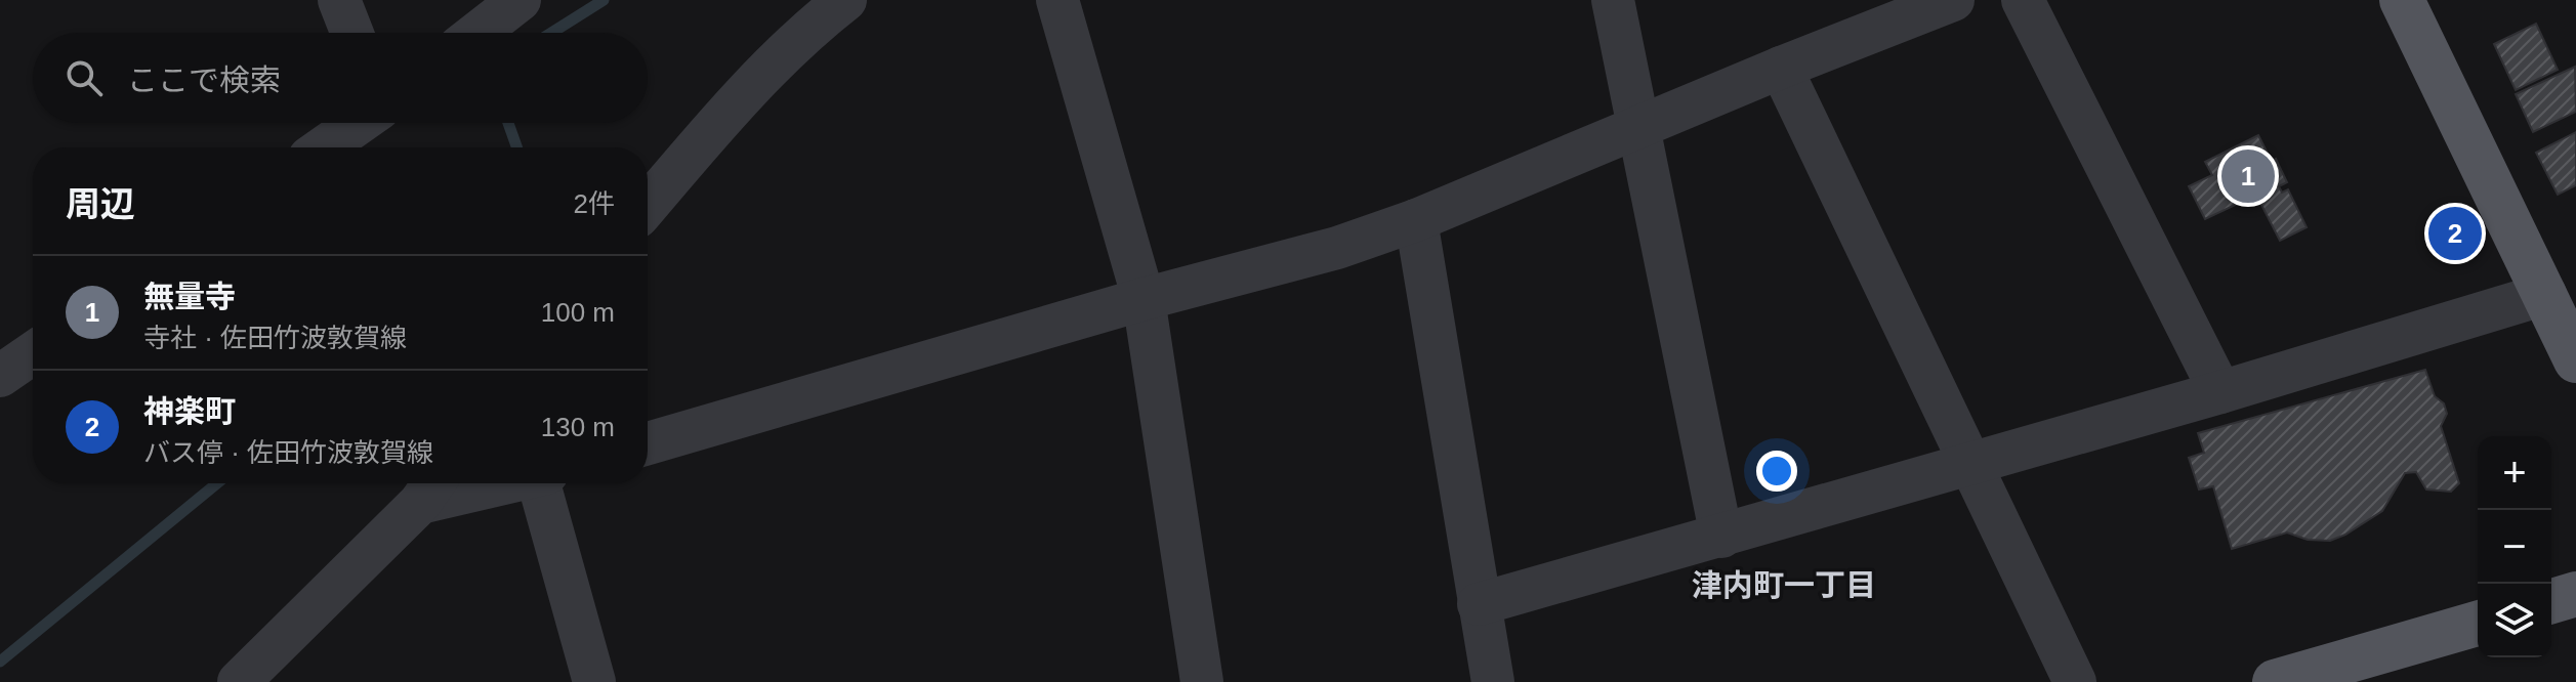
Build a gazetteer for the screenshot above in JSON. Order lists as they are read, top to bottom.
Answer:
{
  "districts": ["津内町一丁目"],
  "page": {
    "search": "ここで検索",
    "pins": ["1", "2"],
    "heading": ["周辺", "2件"],
    "list": [
      {
        "mark": "1",
        "name": "無量寺",
        "note": "寺社 · 佐田竹波敦賀線",
        "value": "100 m"
      },
      {
        "mark": "2",
        "name": "神楽町",
        "note": "バス停 · 佐田竹波敦賀線",
        "value": "130 m"
      }
    ],
    "map_buttons": ["+", "−"]
  }
}
